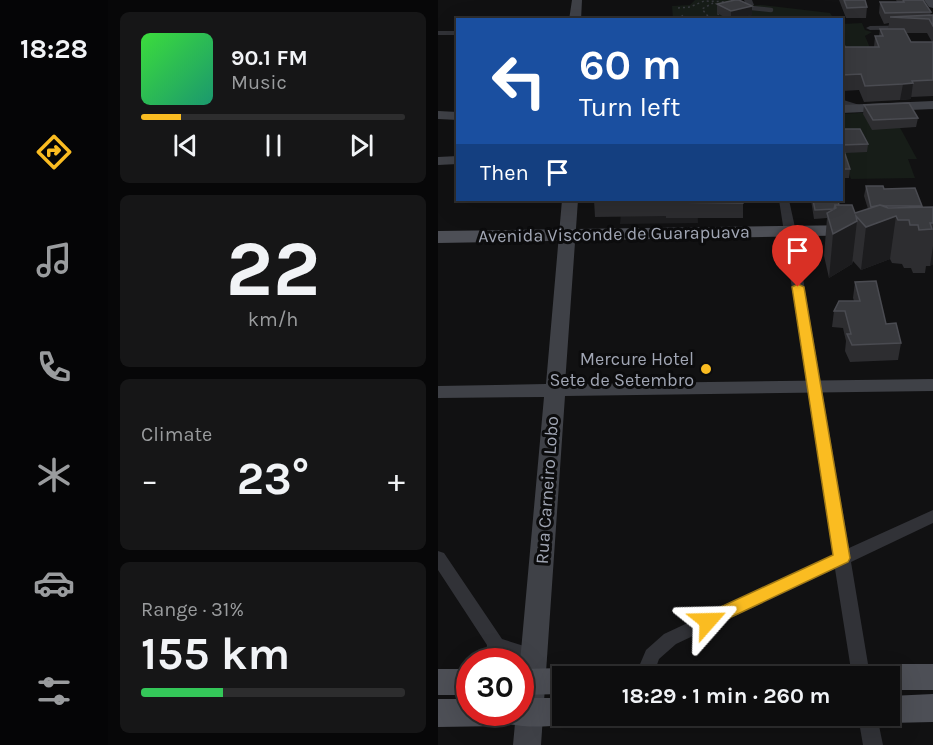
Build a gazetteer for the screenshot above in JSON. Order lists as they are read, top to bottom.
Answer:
{
  "streets": {
    "main road": ["Avenida Visconde de Guarapuava"],
    "street": ["Rua Carneiro Lobo"]
  },
  "crossings": [
    ["Avenida Visconde de Guarapuava", "Rua Carneiro Lobo"]
  ],
  "places": ["Mercure Hotel Sete de Setembro"],
  "page": {
    "tabs": "18:28",
    "turn": ["60 m", "Turn left"],
    "song": ["90.1 FM", "Music"],
    "then": "Then",
    "tile": [
      ["22", "km/h"],
      "Climate",
      ["Range · 31%", "155 km"]
    ],
    "heat": ["−", "23°", "+"],
    "limit": "30",
    "trip": "18:29 · 1 min · 260 m"
  }
}
